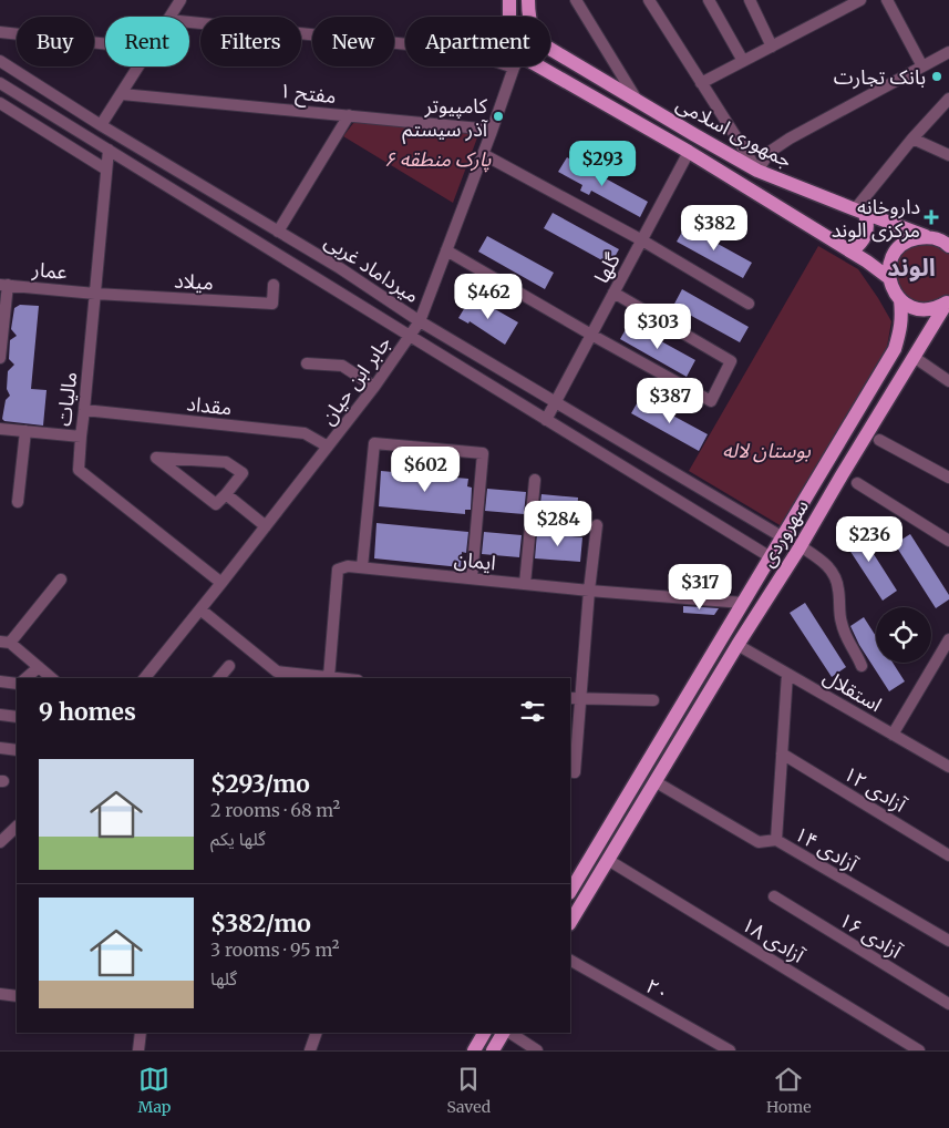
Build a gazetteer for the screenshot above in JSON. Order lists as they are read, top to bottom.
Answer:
{
  "streets": {
    "main road": ["جمهوری اسلامی", "سهروردی"],
    "street": [
      "مفتح ۱",
      "میرداماد غربی",
      "گلها",
      "عمار",
      "میلاد",
      "جابر ابن حیان",
      "مالیات",
      "مقداد",
      "ایمان",
      "استقلال",
      "آزادی ۱۲",
      "آزادی ۱۴",
      "آزادی ۱۶",
      "آزادی ۱۸",
      "۲۰"
    ]
  },
  "crossings": [
    ["مفتح ۱", "جابر ابن حیان"],
    ["جمهوری اسلامی", "گلها"],
    ["میرداماد غربی", "گلها"],
    ["میرداماد غربی", "جابر ابن حیان"],
    ["میرداماد غربی", "مالیات"],
    ["میرداماد غربی", "سهروردی"],
    ["عمار", "میلاد"],
    ["عمار", "مالیات"],
    ["میلاد", "مالیات"],
    ["جابر ابن حیان", "مالیات"],
    ["جابر ابن حیان", "مقداد"],
    ["مالیات", "مقداد"],
    ["سهروردی", "ایمان"],
    ["سهروردی", "استقلال"],
    ["سهروردی", "آزادی ۱۴"],
    ["سهروردی", "آزادی ۱۸"]
  ],
  "districts": ["الوند"],
  "parks": ["پارک منطقه ۶", "بوستان لاله"],
  "places": {
    "other": ["بانک تجارت", "کامپیوتر آذر سیستم"],
    "health": ["داروخانه مرکزی الوند"]
  },
  "page": {
    "chip": [
      "Buy",
      "Rent",
      "Filters",
      "New",
      "Apartment"
    ],
    "price": [
      "$293",
      "$382",
      "$462",
      "$303",
      "$387",
      "$602",
      "$284",
      "$236",
      "$317"
    ],
    "heading": "9 homes",
    "list": [
      {
        "name": "$293/mo",
        "note": "2 rooms · 68 m² · گلها یکم"
      },
      {
        "name": "$382/mo",
        "note": "3 rooms · 95 m² · گلها"
      }
    ],
    "tabs": ["Map", "Saved", "Home"]
  }
}
